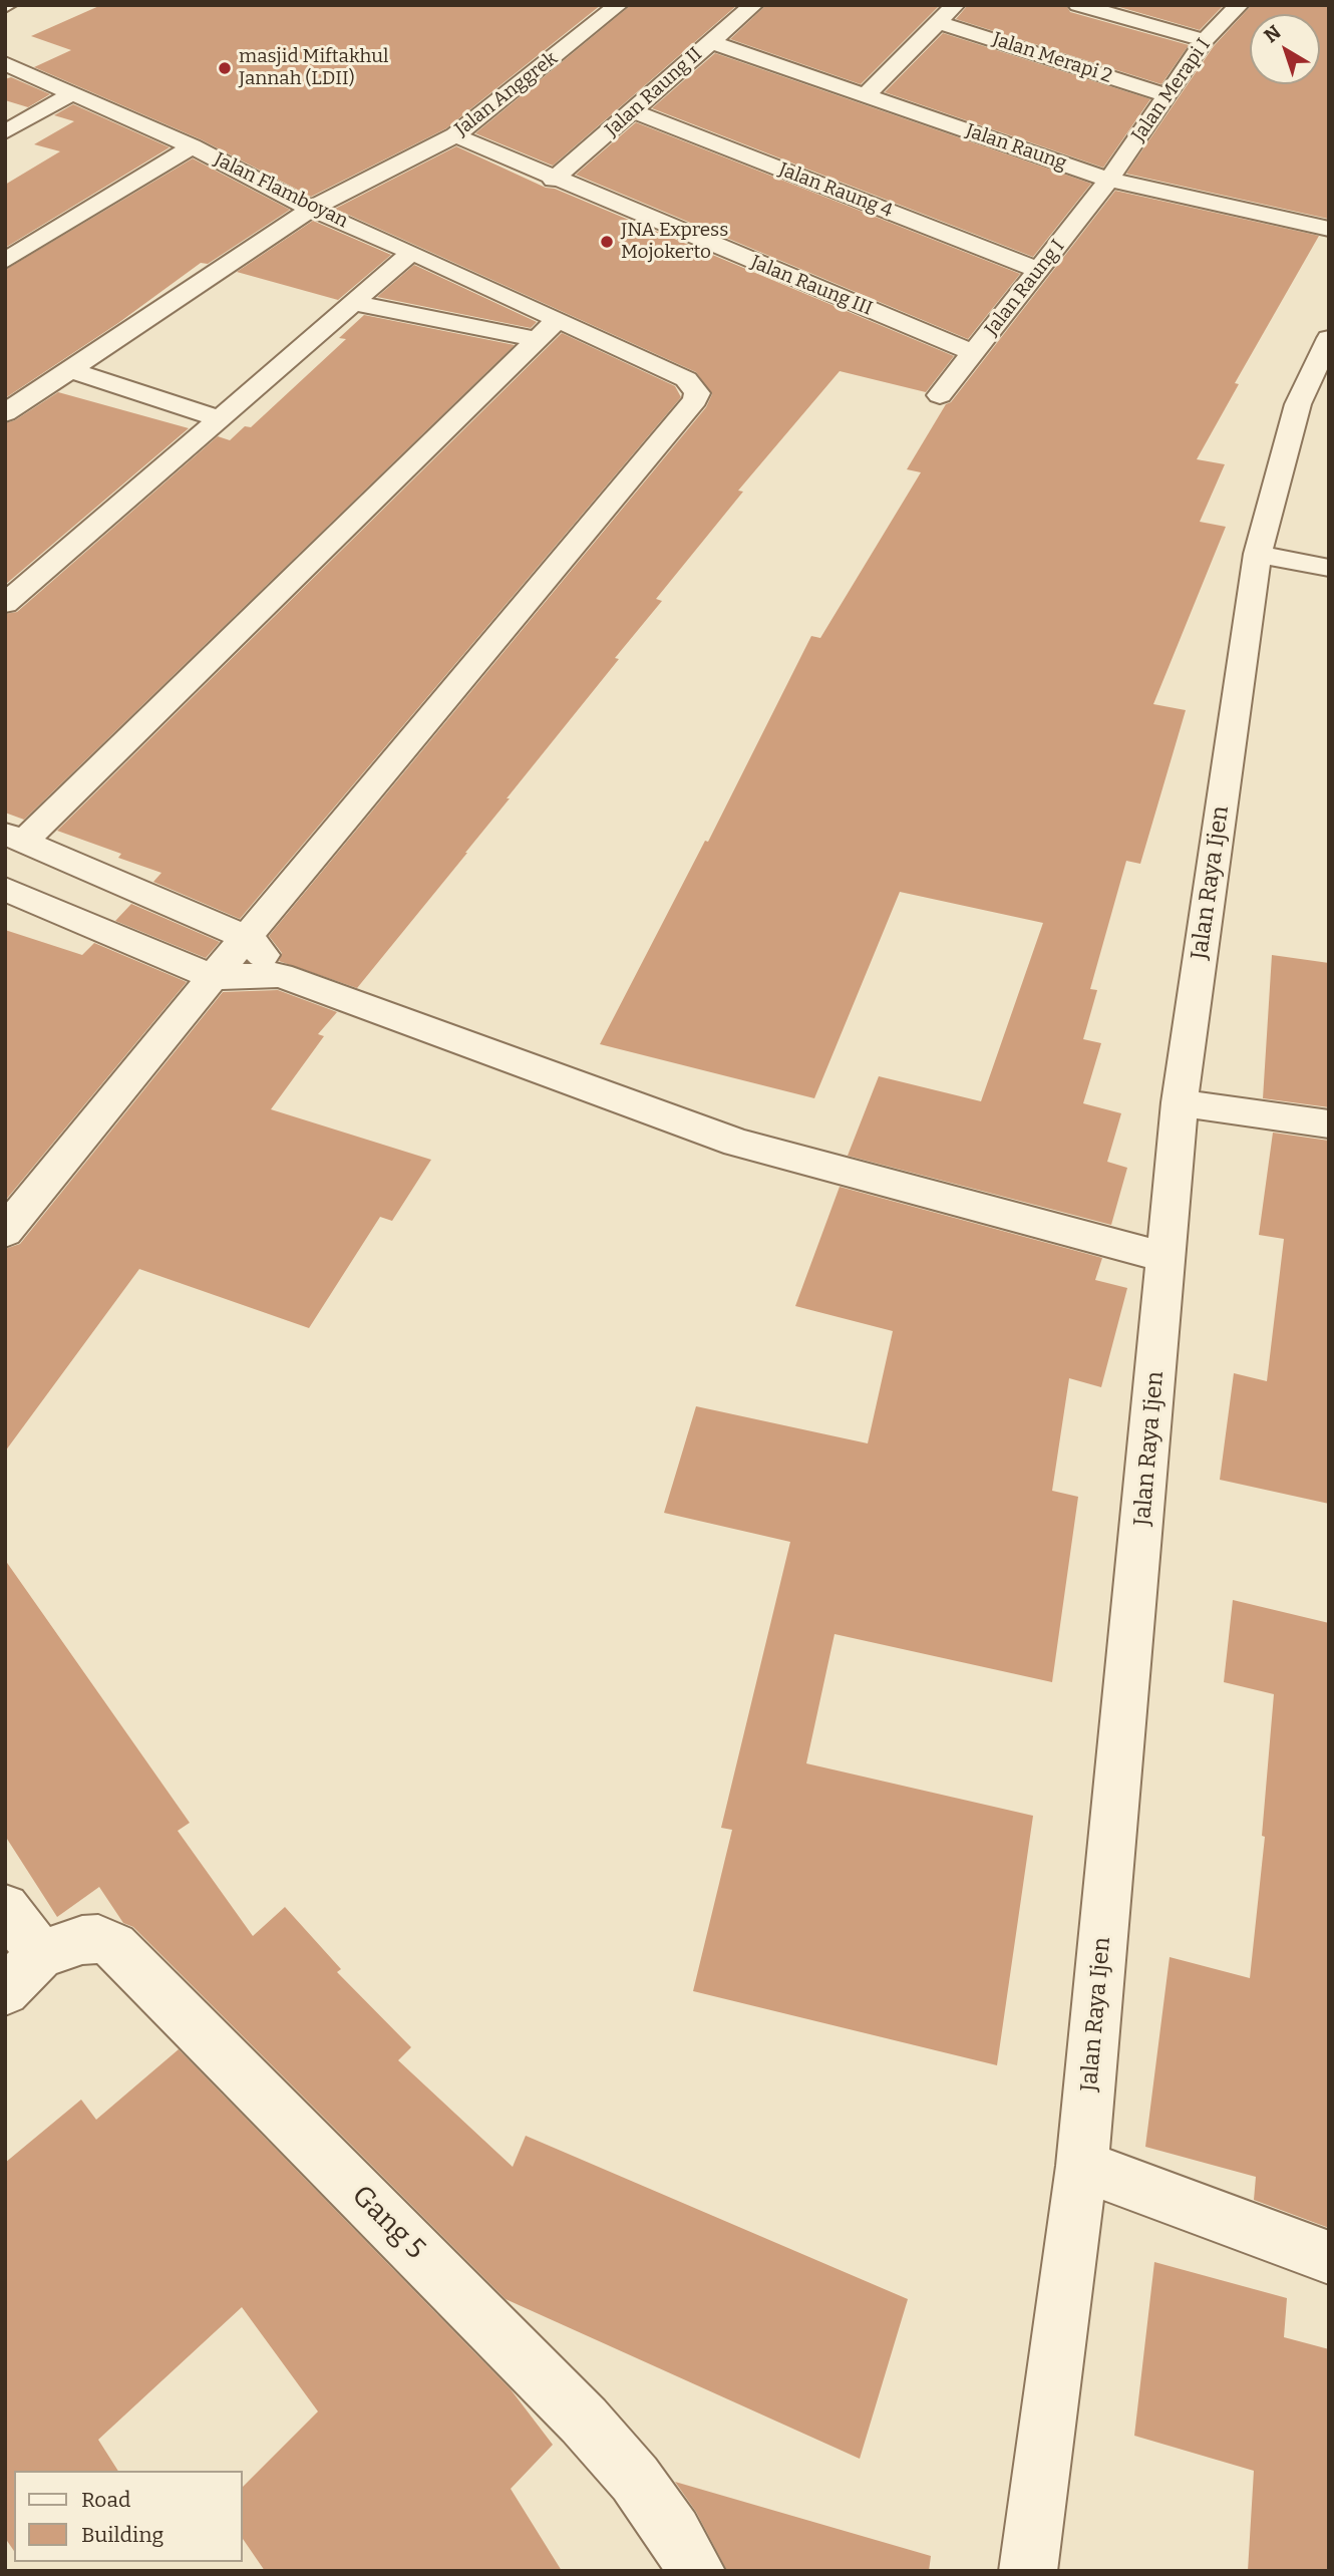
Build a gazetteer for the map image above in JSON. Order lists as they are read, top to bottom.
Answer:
{
  "streets": {
    "street": [
      "Jalan Merapi 2",
      "Jalan Merapi I",
      "Jalan Raung II",
      "Jalan Anggrek",
      "Jalan Raung",
      "Jalan Flamboyan",
      "Jalan Raung 4",
      "Jalan Raung III",
      "Jalan Raung I",
      "Jalan Raya Ijen",
      "Gang 5"
    ]
  },
  "crossings": [
    ["Jalan Merapi 2", "Jalan Merapi I"],
    ["Jalan Merapi I", "Jalan Raung"],
    ["Jalan Merapi I", "Jalan Raung I"],
    ["Jalan Raung II", "Jalan Raung"],
    ["Jalan Raung II", "Jalan Raung 4"],
    ["Jalan Raung II", "Jalan Raung III"],
    ["Jalan Anggrek", "Jalan Flamboyan"],
    ["Jalan Anggrek", "Jalan Raung III"],
    ["Jalan Raung", "Jalan Raung I"],
    ["Jalan Raung 4", "Jalan Raung I"],
    ["Jalan Raung III", "Jalan Raung I"]
  ],
  "places": ["masjid Miftakhul Jannah (LDII)", "JNA Express Mojokerto"],
  "legend": ["Road", "Building"],
  "north": "top left"
}
